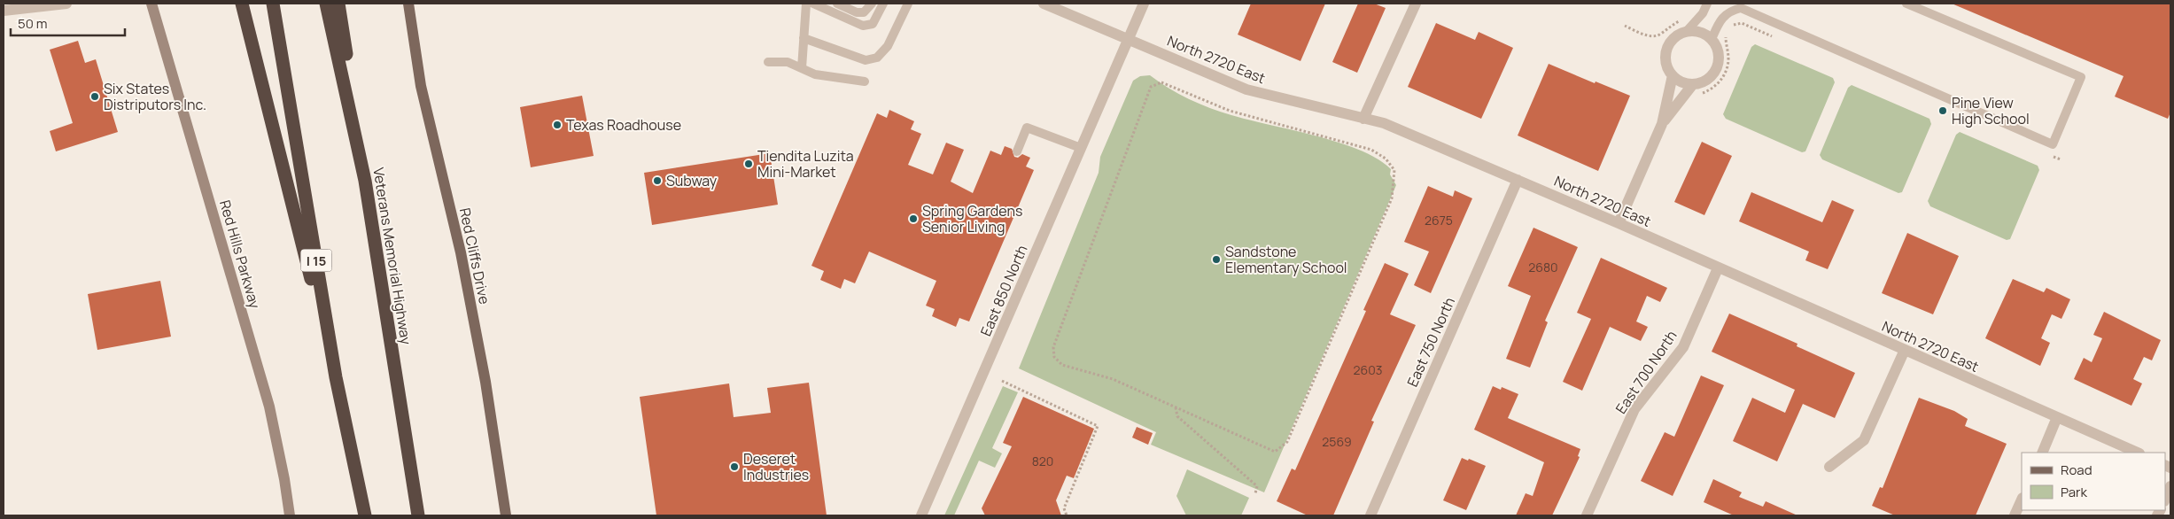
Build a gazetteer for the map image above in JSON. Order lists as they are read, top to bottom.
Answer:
{
  "streets": {
    "highway": ["Veterans Memorial Highway", "I 15"],
    "main road": ["Red Hills Parkway", "Red Cliffs Drive"],
    "street": [
      "North 2720 East",
      "East 850 North",
      "East 750 North",
      "East 700 North"
    ]
  },
  "crossings": [
    ["North 2720 East", "East 850 North"],
    ["North 2720 East", "East 750 North"],
    ["North 2720 East", "East 700 North"]
  ],
  "places": [
    "Six States Distriputors Inc.",
    "Pine View High School",
    "Texas Roadhouse",
    "Tiendita Luzita Mini-Market",
    "Subway",
    "Spring Gardens Senior Living",
    "Sandstone Elementary School",
    "Deseret Industries"
  ],
  "house_numbers": [
    "2675",
    "2680",
    "2603",
    "2569",
    "820"
  ],
  "legend": ["Road", "Park"],
  "scale_bar": "50 m"
}
